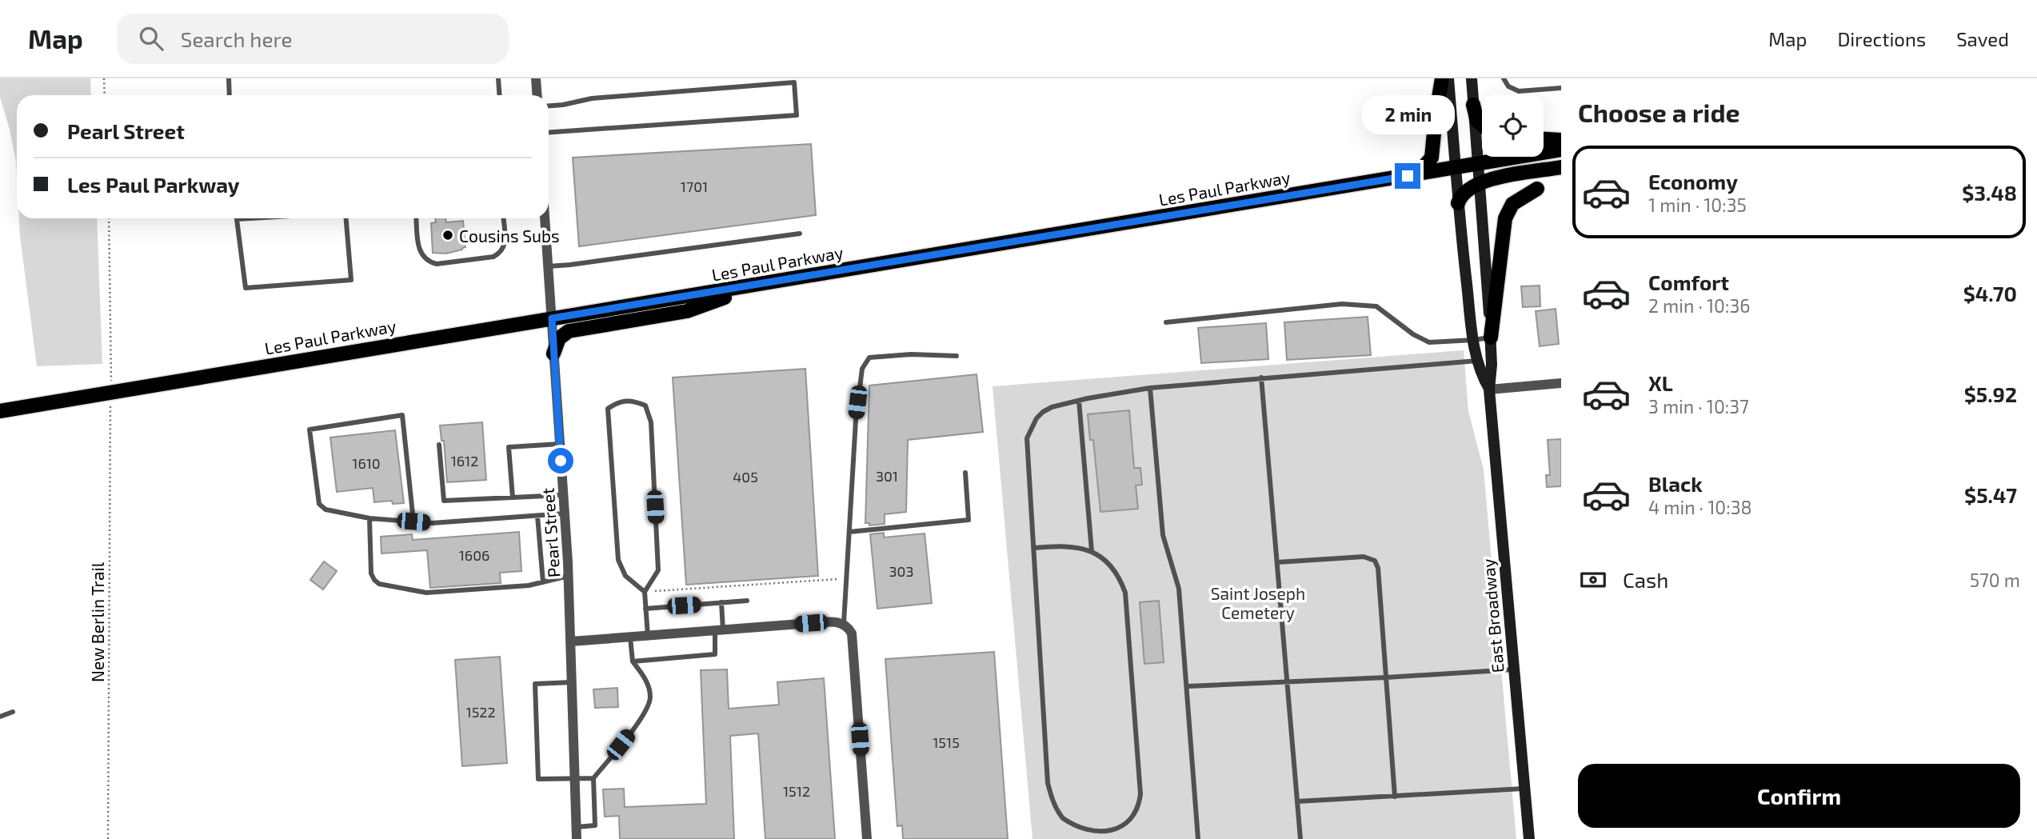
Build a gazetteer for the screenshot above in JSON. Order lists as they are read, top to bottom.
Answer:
{
  "streets": {
    "main road": ["Les Paul Parkway", "East Broadway"],
    "street": ["Pearl Street"],
    "path": ["New Berlin Trail"]
  },
  "crossings": [
    ["Les Paul Parkway", "Pearl Street"],
    ["Les Paul Parkway", "East Broadway"]
  ],
  "parks": ["Saint Joseph Cemetery"],
  "places": ["Cousins Subs"],
  "house_numbers": [
    "1701",
    "1612",
    "1610",
    "301",
    "405",
    "1606",
    "303",
    "1522",
    "1515",
    "1512"
  ],
  "page": {
    "header": "Map",
    "search": "Search here",
    "nav": ["Map", "Directions", "Saved"],
    "heading": "Choose a ride",
    "bubble": "2 min",
    "banner": ["Pearl Street", "Les Paul Parkway"],
    "list": [
      {
        "name": "Economy",
        "note": "1 min · 10:35",
        "value": "$3.48"
      },
      {
        "name": "Comfort",
        "note": "2 min · 10:36",
        "value": "$4.70"
      },
      {
        "name": "XL",
        "note": "3 min · 10:37",
        "value": "$5.92"
      },
      {
        "name": "Black",
        "note": "4 min · 10:38",
        "value": "$5.47"
      }
    ],
    "pay": ["Cash", "570 m"],
    "buttons": "Confirm"
  }
}
